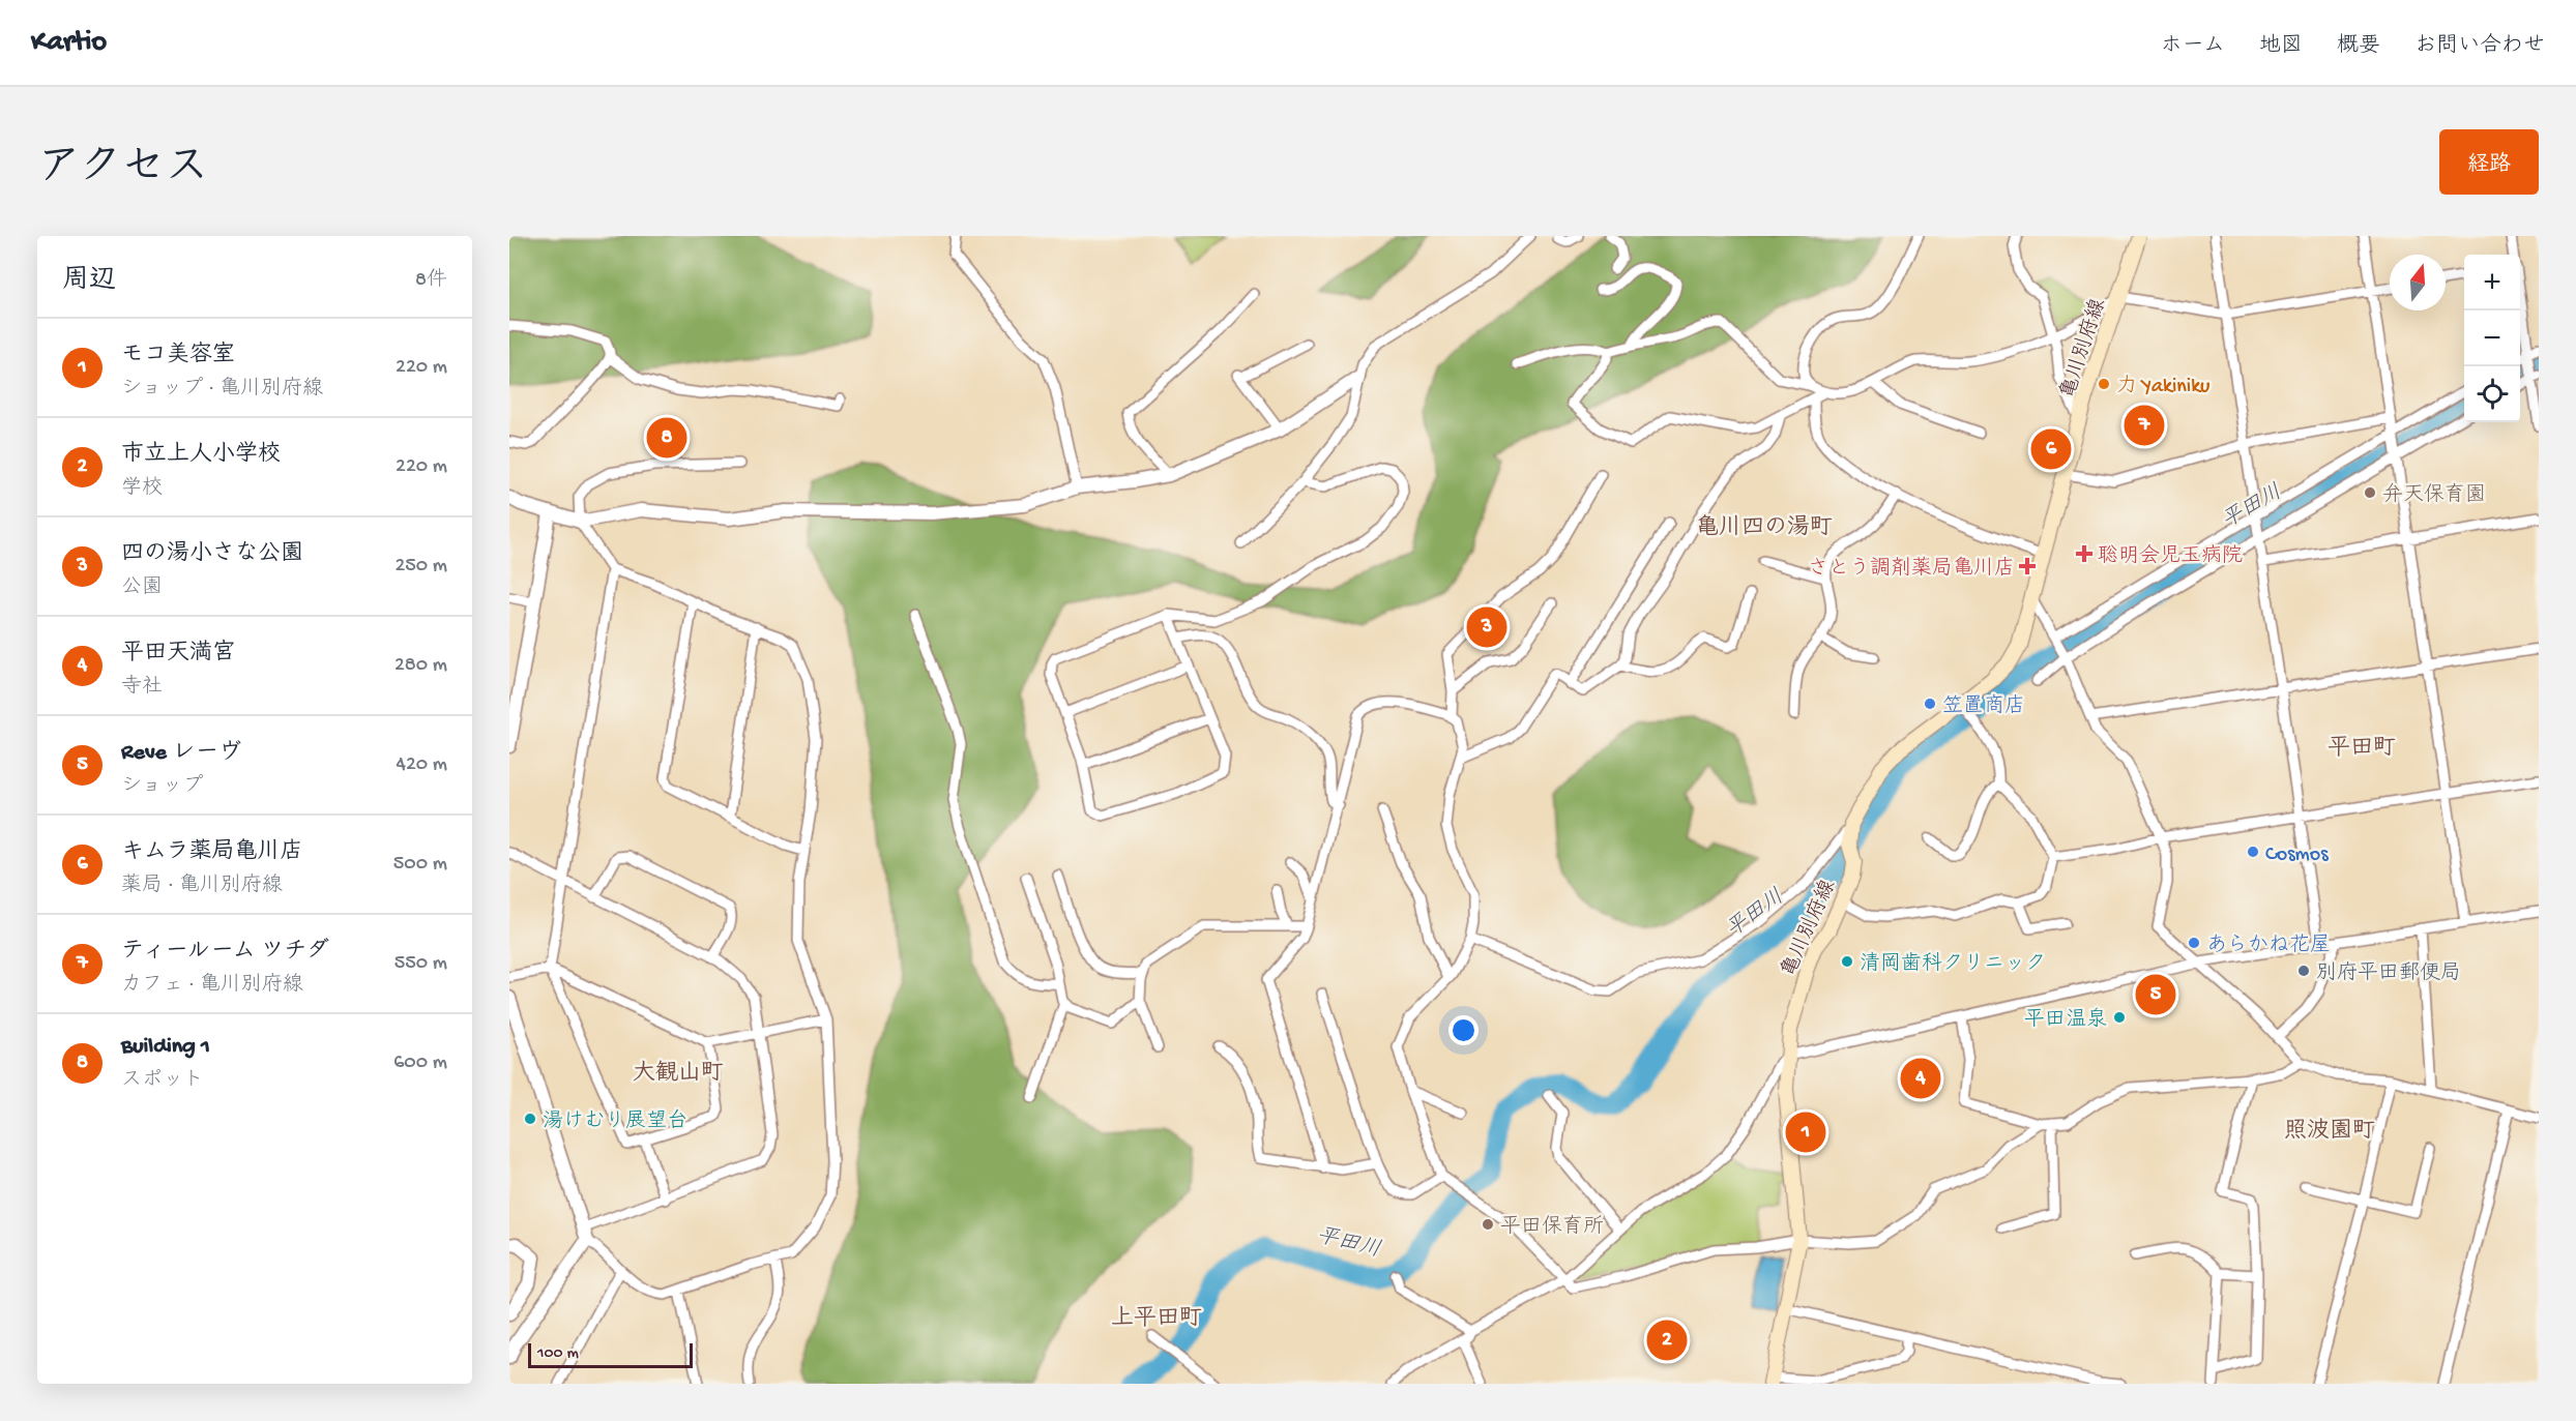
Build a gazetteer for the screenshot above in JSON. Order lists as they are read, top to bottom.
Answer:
{
  "streets": {
    "main road": ["亀川別府線"]
  },
  "districts": [
    "亀川四の湯町",
    "平田町",
    "大観山町",
    "照波園町",
    "上平田町"
  ],
  "water": ["平田川"],
  "places": {
    "other": [
      "力 Yakiniku",
      "弁天保育園",
      "笠置商店",
      "Cosmos",
      "あらかね花屋",
      "清岡歯科クリニック",
      "別府平田郵便局",
      "平田温泉",
      "湯けむり展望台",
      "平田保育所"
    ],
    "health": ["聡明会児玉病院", "さとう調剤薬局亀川店"]
  },
  "scale_bar": "100 m",
  "north": "top",
  "page": {
    "header": "Kartio",
    "nav": [
      "ホーム",
      "地図",
      "概要",
      "お問い合わせ"
    ],
    "title": "アクセス",
    "buttons": "経路",
    "heading": ["周辺", "8件"],
    "map_buttons": ["+", "−"],
    "list": [
      {
        "mark": "1",
        "name": "モコ美容室",
        "note": "ショップ · 亀川別府線",
        "value": "220 m"
      },
      {
        "mark": "2",
        "name": "市立上人小学校",
        "note": "学校",
        "value": "220 m"
      },
      {
        "mark": "3",
        "name": "四の湯小さな公園",
        "note": "公園",
        "value": "250 m"
      },
      {
        "mark": "4",
        "name": "平田天満宮",
        "note": "寺社",
        "value": "280 m"
      },
      {
        "mark": "5",
        "name": "Reve レーヴ",
        "note": "ショップ",
        "value": "420 m"
      },
      {
        "mark": "6",
        "name": "キムラ薬局亀川店",
        "note": "薬局 · 亀川別府線",
        "value": "500 m"
      },
      {
        "mark": "7",
        "name": "ティールーム ツチダ",
        "note": "カフェ · 亀川別府線",
        "value": "550 m"
      },
      {
        "mark": "8",
        "name": "Building 1",
        "note": "スポット",
        "value": "600 m"
      }
    ],
    "pins": [
      "7",
      "8",
      "6",
      "3",
      "5",
      "4",
      "1",
      "2"
    ],
    "scale": "100 m"
  }
}
